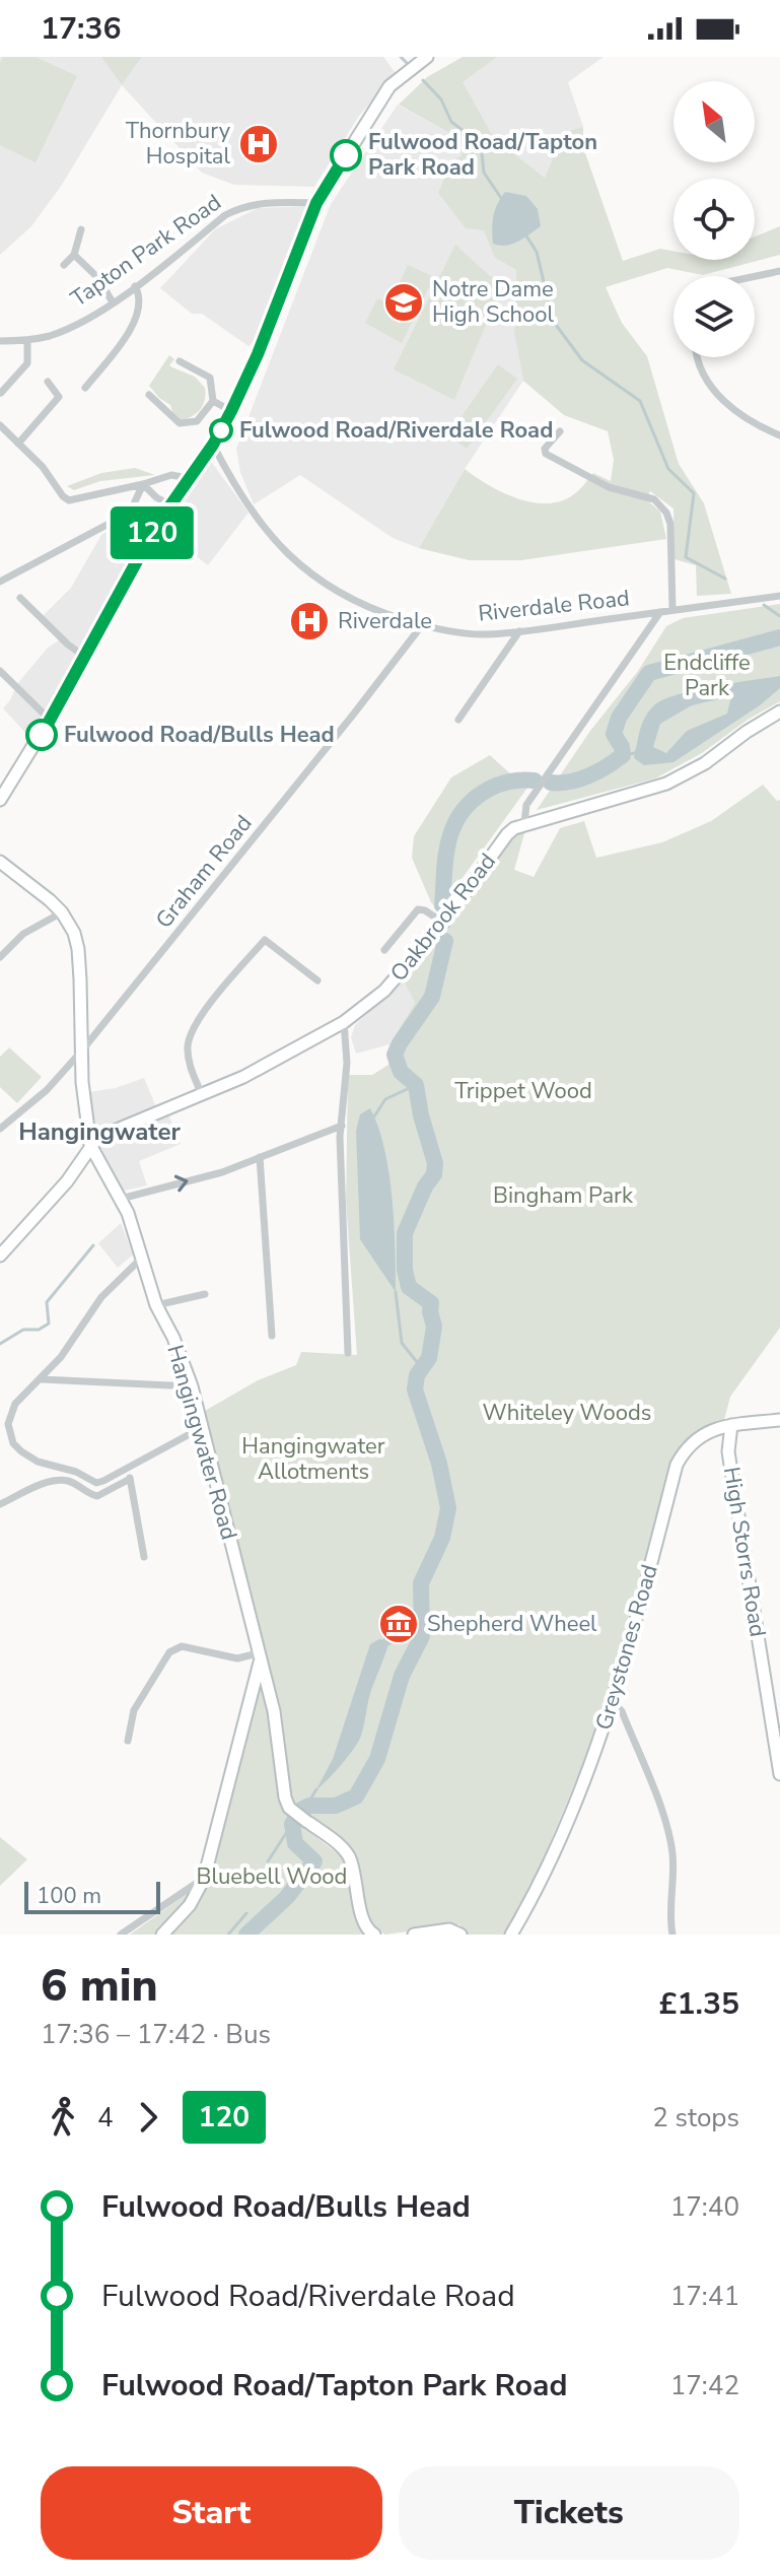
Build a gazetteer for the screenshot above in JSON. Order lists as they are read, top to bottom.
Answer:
{
  "streets": {
    "street": [
      "Tapton Park Road",
      "Riverdale Road",
      "Graham Road",
      "Oakbrook Road",
      "Hangingwater Road",
      "High Storrs Road",
      "Greystones Road"
    ]
  },
  "crossings": [
    ["Riverdale Road", "Graham Road"],
    ["Riverdale Road", "Oakbrook Road"],
    ["Graham Road", "Hangingwater Road"],
    ["Oakbrook Road", "Hangingwater Road"],
    ["High Storrs Road", "Greystones Road"]
  ],
  "districts": ["Hangingwater"],
  "parks": [
    "Endcliffe Park",
    "Trippet Wood",
    "Bingham Park",
    "Whiteley Woods",
    "Hangingwater Allotments",
    "Bluebell Wood"
  ],
  "places": {
    "hospital": ["Thornbury Hospital", "Riverdale"],
    "other": ["Fulwood Road/Tapton Park Road", "Fulwood Road/Riverdale Road", "Fulwood Road/Bulls Head"],
    "school or university": ["Notre Dame High School"],
    "museum": ["Shepherd Wheel"]
  },
  "lines": ["bus line 120"],
  "scale_bar": "100 m",
  "north": "top left",
  "page": {
    "status": "17:36",
    "on_map": "120",
    "scale": "100 m",
    "heading": ["6 min", "17:36 – 17:42 · Bus", "£1.35"],
    "legs": ["4", "120", "2 stops"],
    "list": [
      {
        "name": "Fulwood Road/Bulls Head",
        "value": "17:40"
      },
      {
        "name": "Fulwood Road/Riverdale Road",
        "value": "17:41"
      },
      {
        "name": "Fulwood Road/Tapton Park Road",
        "value": "17:42"
      }
    ],
    "buttons": ["Start", "Tickets"]
  }
}
